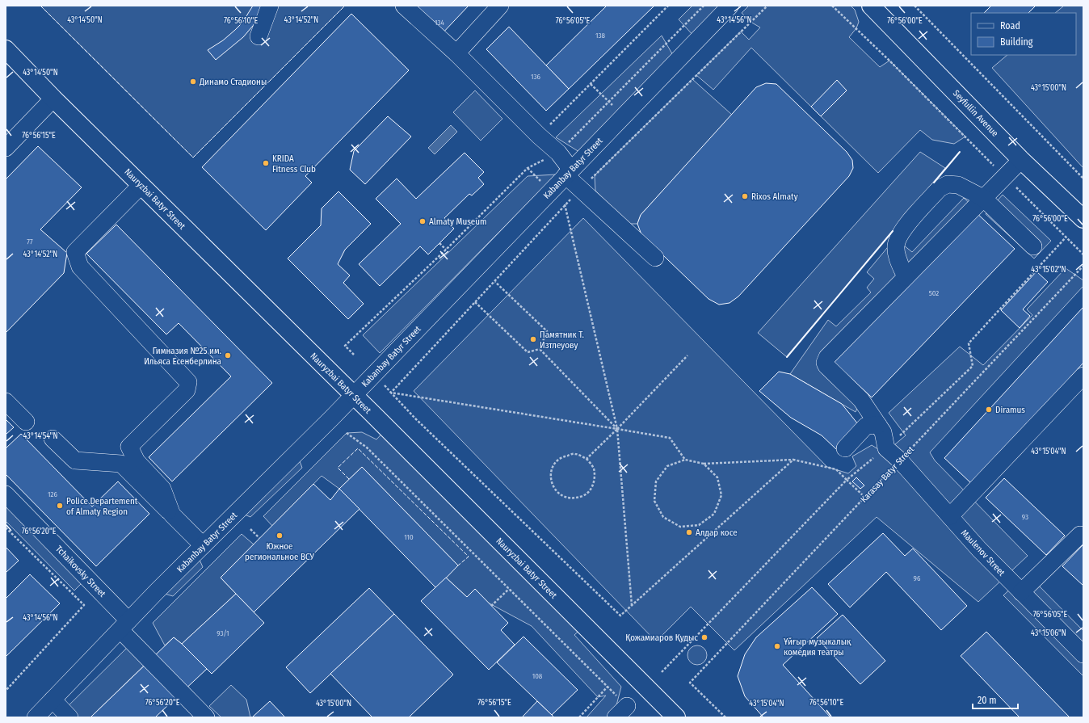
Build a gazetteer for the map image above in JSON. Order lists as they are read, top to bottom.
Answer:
{
  "streets": {
    "main road": ["Seyfullin Avenue", "Nauryzbai Batyr Street"],
    "street": ["Kabanbay Batyr Street", "Maulenov Street", "Tchaikovsky Street"],
    "path": ["Karasay Batyr Street"]
  },
  "crossings": [
    ["Kabanbay Batyr Street", "Nauryzbai Batyr Street"],
    ["Kabanbay Batyr Street", "Tchaikovsky Street"],
    ["Karasay Batyr Street", "Maulenov Street"]
  ],
  "places": [
    "Динамо Стадионы",
    "KRIDA Fitness Club",
    "Rixos Almaty",
    "Almaty Museum",
    "Памятник Т. Изтлеуову",
    "Гимназия №25 им. Ильяса Есенберлина",
    "Diramus",
    "Police Departement of Almaty Region",
    "Алдар косе",
    "Южное региональное ВСУ",
    "Қожамиаров Қудыс",
    "Ұйғыр музыкалық комедия театры"
  ],
  "house_numbers": [
    "134",
    "138",
    "136",
    "77",
    "502",
    "126",
    "93",
    "110",
    "96",
    "93/1",
    "108"
  ],
  "legend": ["Road", "Building"],
  "scale_bar": "20 m",
  "coordinates": [
    "43°14'50\"N",
    "43°14'52\"N",
    "43°14'56\"N",
    "76°56'05\"E",
    "76°56'10\"E",
    "76°56'00\"E",
    "43°15'00\"N",
    "76°56'15\"E",
    "43°15'02\"N",
    "43°14'54\"N",
    "43°15'04\"N",
    "76°56'20\"E",
    "43°15'06\"N"
  ]
}
